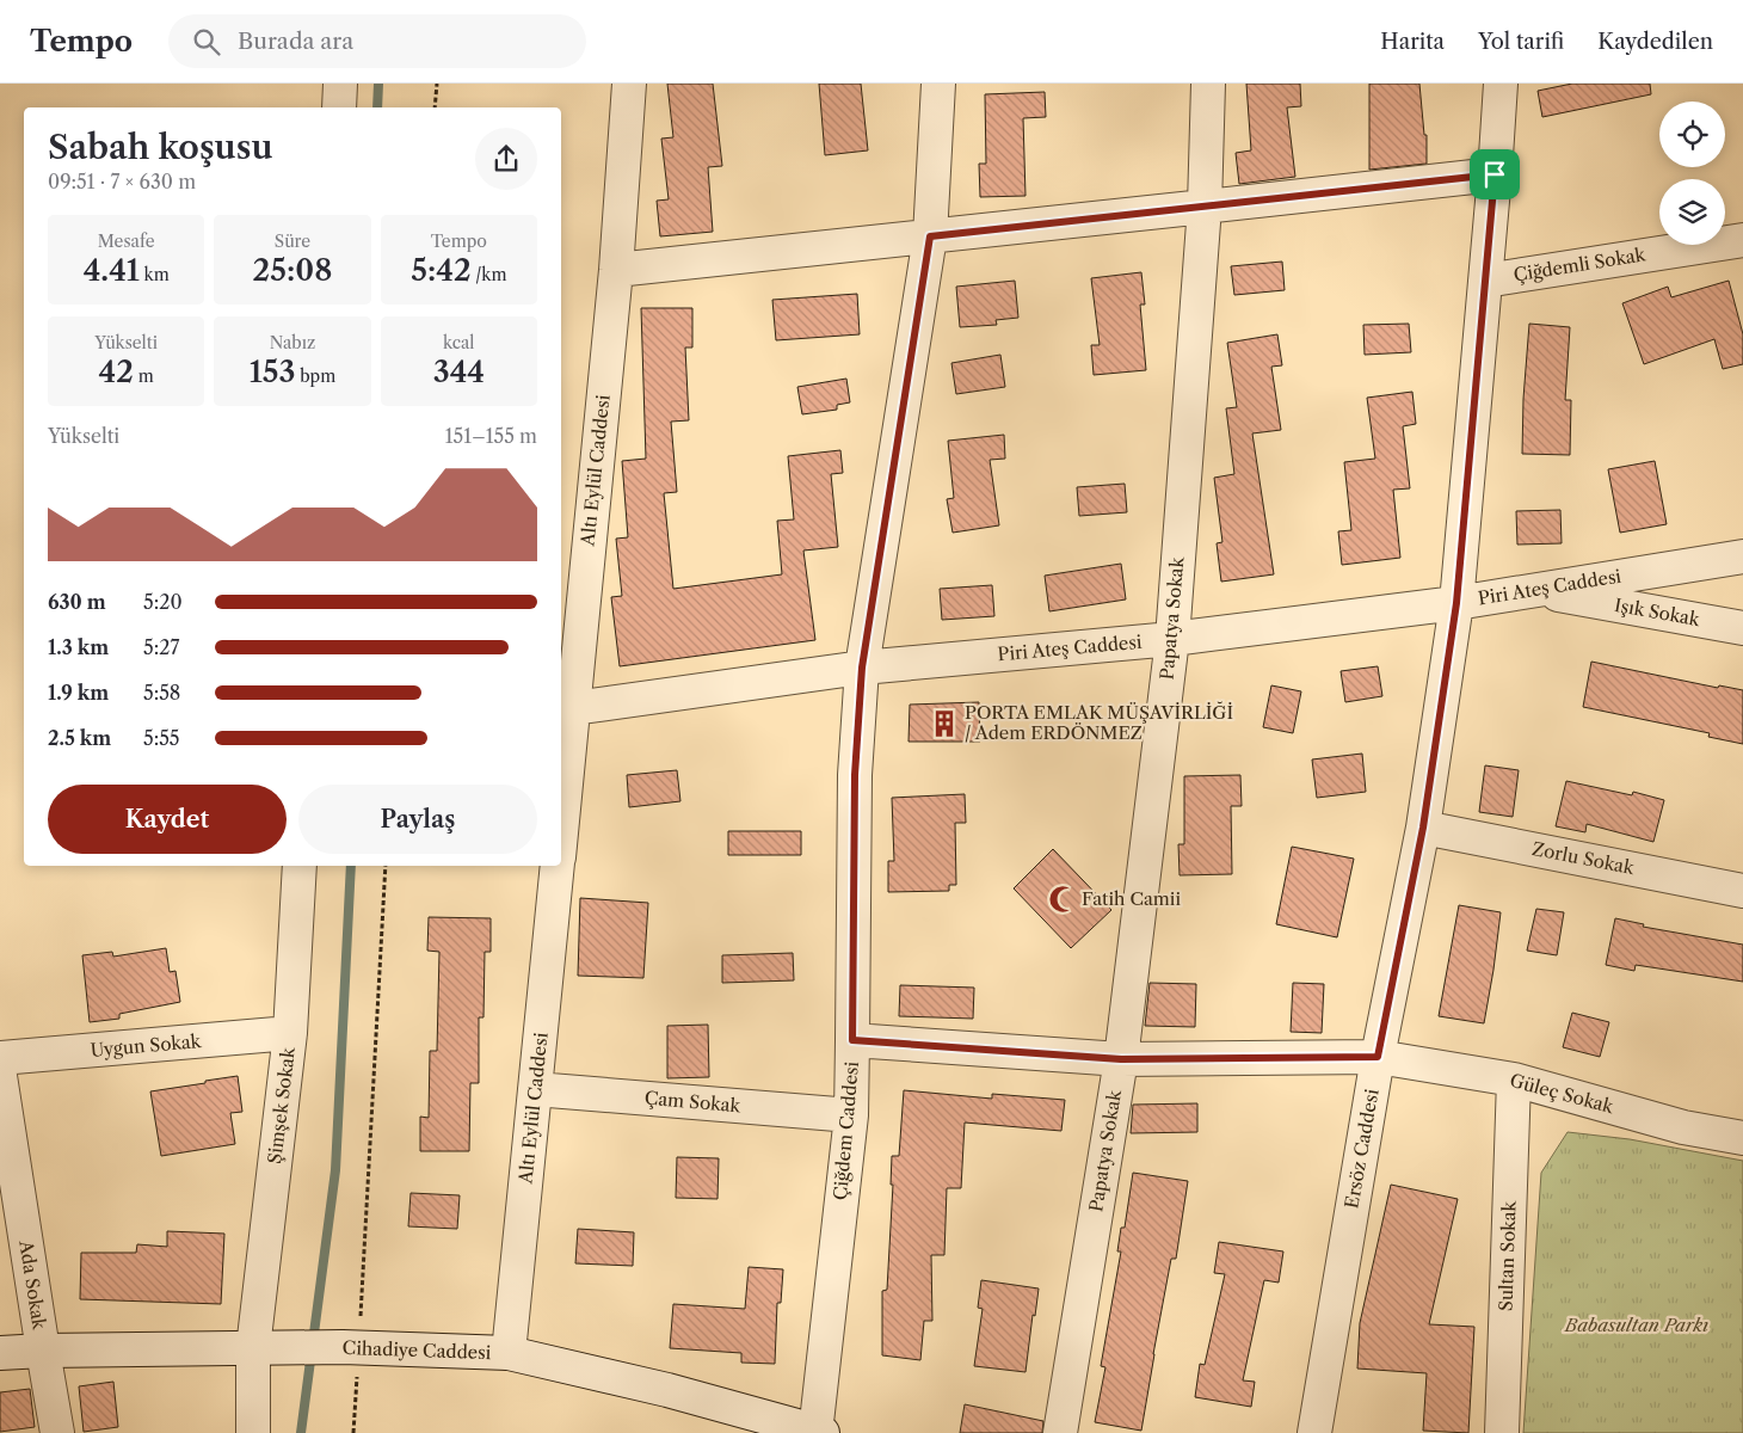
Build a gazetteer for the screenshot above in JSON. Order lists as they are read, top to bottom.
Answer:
{
  "streets": {
    "street": [
      "Çiğdemli Sokak",
      "Altı Eylül Caddesi",
      "Piri Ateş Caddesi",
      "Işık Sokak",
      "Papatya Sokak",
      "Zorlu Sokak",
      "Uygun Sokak",
      "Güleç Sokak",
      "Çam Sokak",
      "Şimşek Sokak",
      "Çiğdem Caddesi",
      "Ersöz Caddesi",
      "Sultan Sokak",
      "Ada Sokak",
      "Cihadiye Caddesi"
    ]
  },
  "crossings": [
    ["Çiğdemli Sokak", "Ersöz Caddesi"],
    ["Altı Eylül Caddesi", "Piri Ateş Caddesi"],
    ["Altı Eylül Caddesi", "Çam Sokak"],
    ["Altı Eylül Caddesi", "Cihadiye Caddesi"],
    ["Piri Ateş Caddesi", "Işık Sokak"],
    ["Piri Ateş Caddesi", "Papatya Sokak"],
    ["Piri Ateş Caddesi", "Çiğdem Caddesi"],
    ["Piri Ateş Caddesi", "Ersöz Caddesi"],
    ["Papatya Sokak", "Güleç Sokak"],
    ["Zorlu Sokak", "Ersöz Caddesi"],
    ["Uygun Sokak", "Şimşek Sokak"],
    ["Güleç Sokak", "Çiğdem Caddesi"],
    ["Güleç Sokak", "Ersöz Caddesi"],
    ["Güleç Sokak", "Sultan Sokak"],
    ["Çam Sokak", "Çiğdem Caddesi"],
    ["Şimşek Sokak", "Cihadiye Caddesi"],
    ["Çiğdem Caddesi", "Cihadiye Caddesi"],
    ["Ada Sokak", "Cihadiye Caddesi"]
  ],
  "parks": ["Babasultan Parkı"],
  "places": {
    "building": ["PORTA EMLAK MÜŞAVİRLİĞİ / Adem ERDÖNMEZ"],
    "mosque": ["Fatih Camii"]
  },
  "page": {
    "header": "Tempo",
    "search": "Burada ara",
    "nav": ["Harita", "Yol tarifi", "Kaydedilen"],
    "heading": ["Sabah koşusu", "09:51 · 7 × 630 m"],
    "stats": [
      ["Mesafe", "4.41 km"],
      ["Süre", "25:08"],
      ["Tempo", "5:42 /km"],
      ["Yükselti", "42 m"],
      ["Nabız", "153 bpm"],
      ["kcal", "344"]
    ],
    "chart": ["Yükselti", "151–155 m"],
    "list": [
      {
        "name": "630 m",
        "note": "5:20"
      },
      {
        "name": "1.3 km",
        "note": "5:27"
      },
      {
        "name": "1.9 km",
        "note": "5:58"
      },
      {
        "name": "2.5 km",
        "note": "5:55"
      }
    ],
    "buttons": ["Kaydet", "Paylaş"]
  }
}
